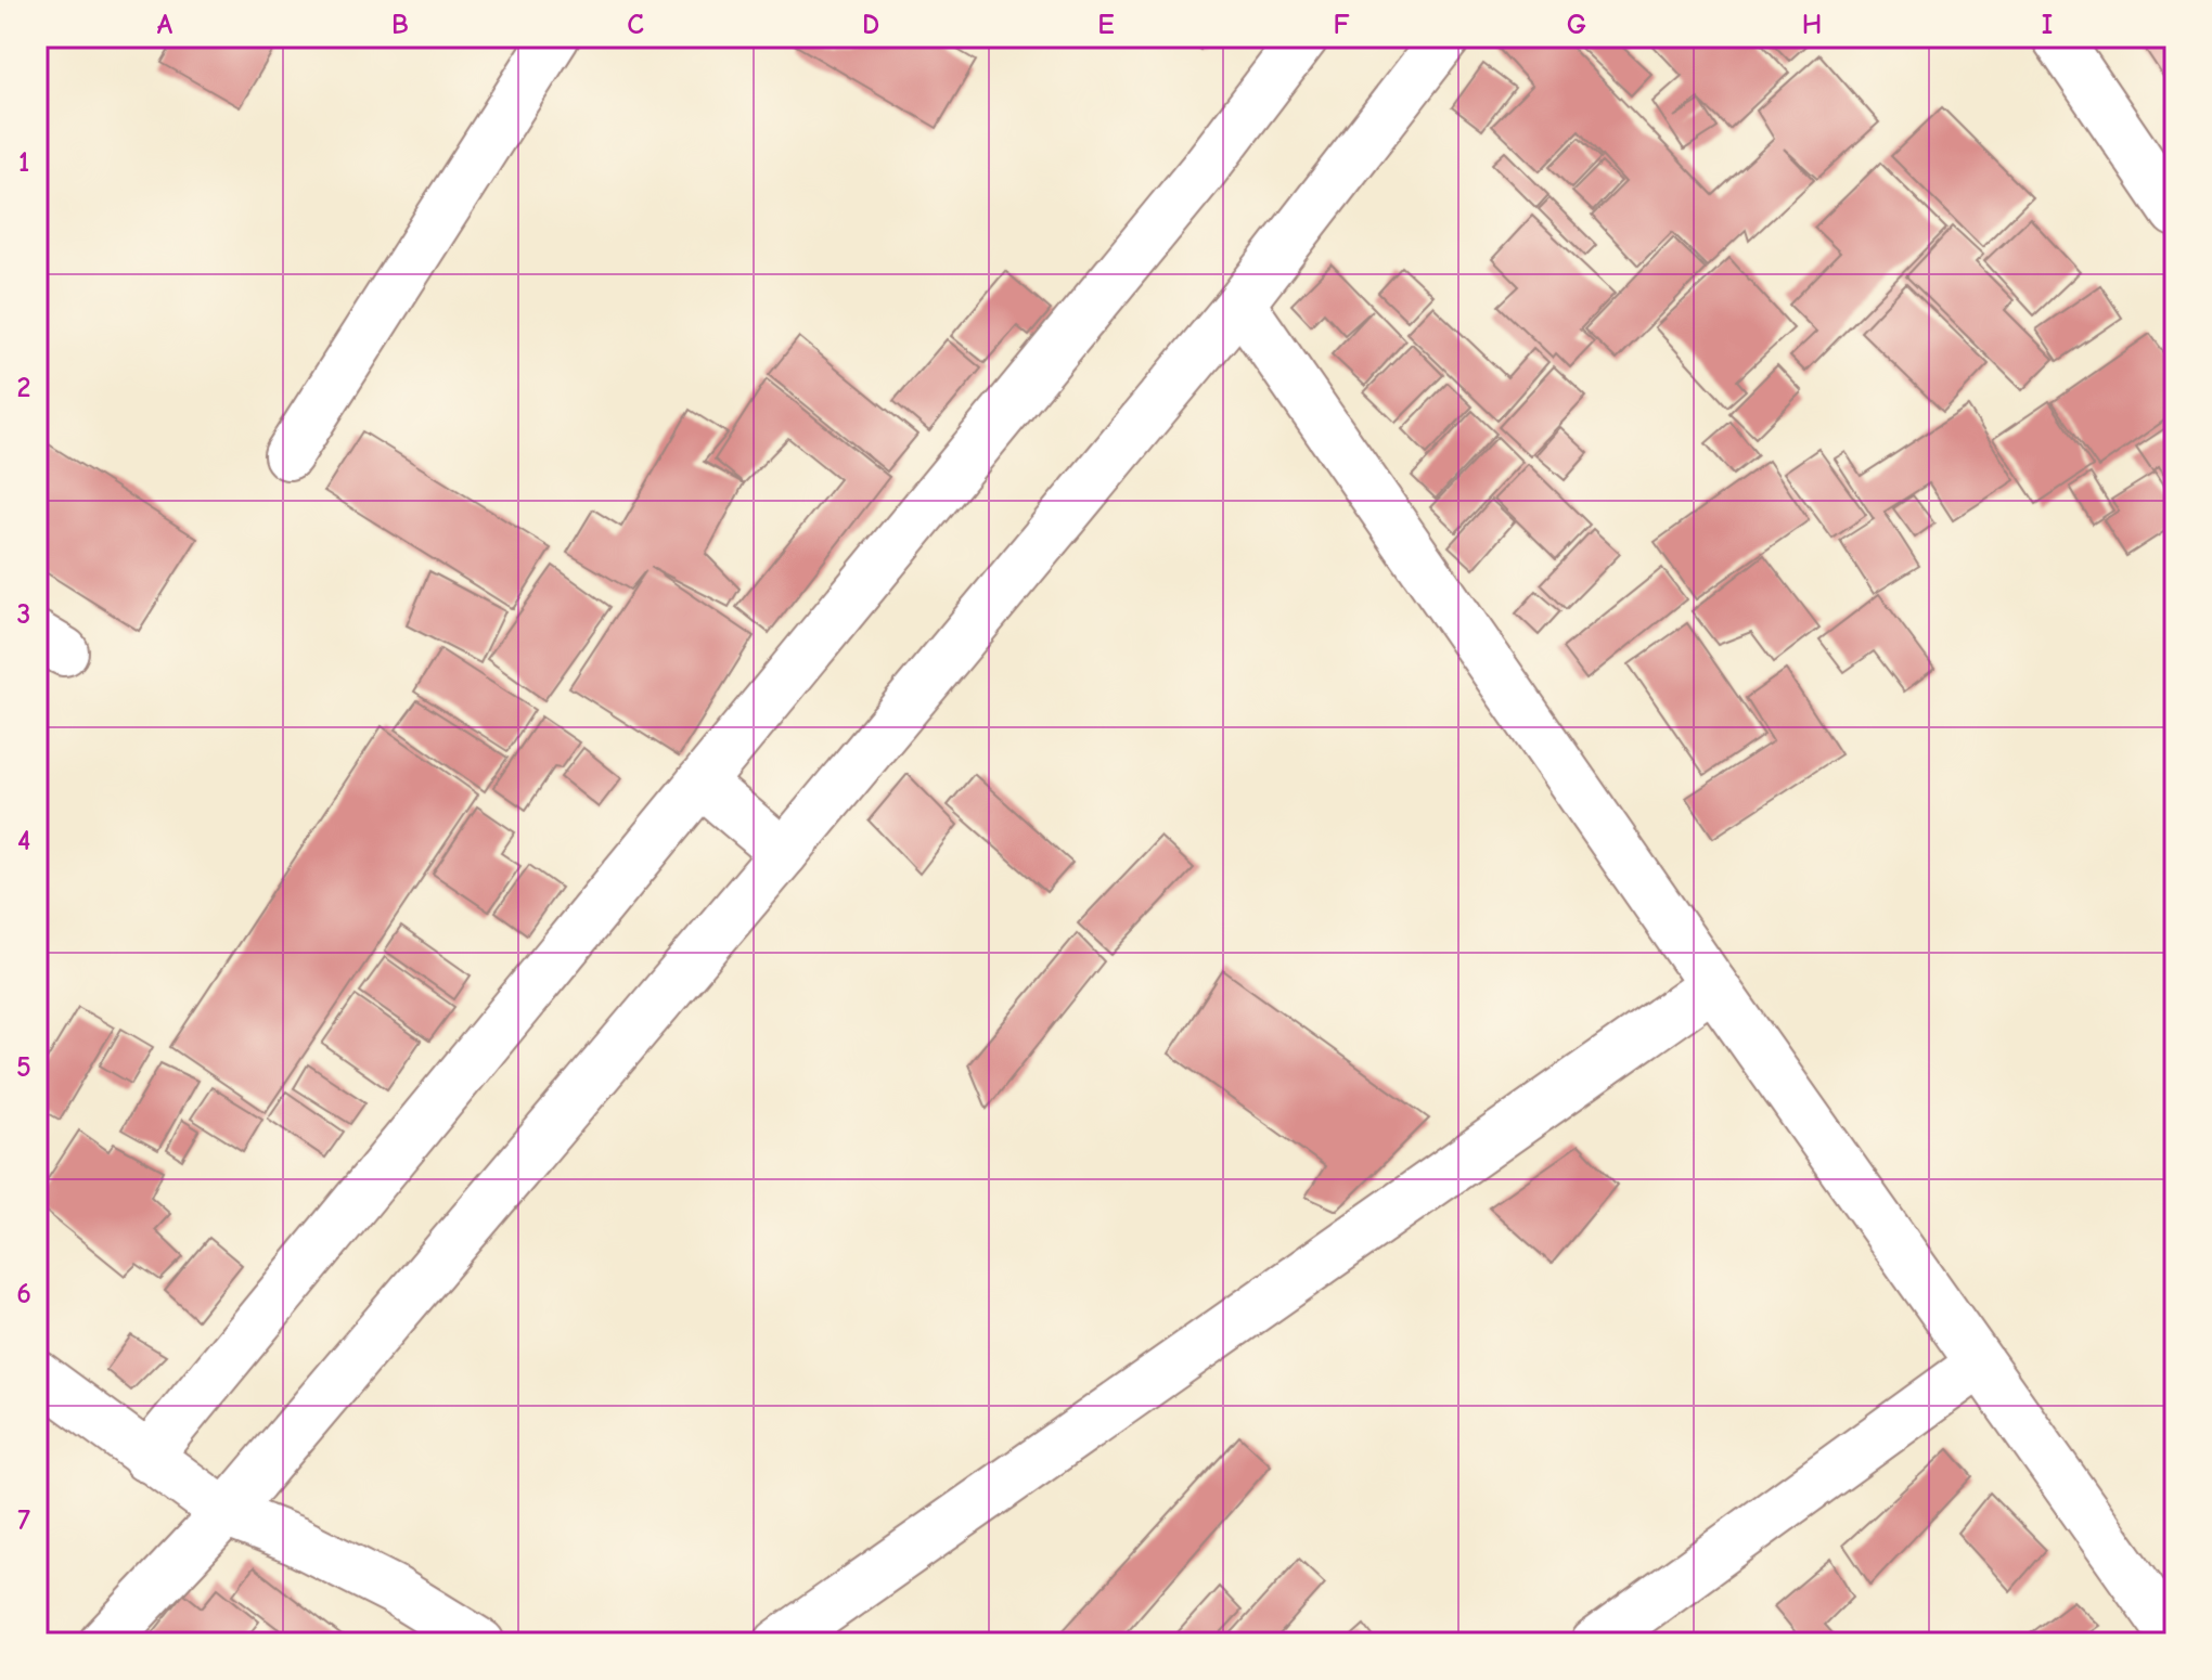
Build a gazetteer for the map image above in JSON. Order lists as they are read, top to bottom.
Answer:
{
  "grid": {
    "columns": [
      "A",
      "B",
      "C",
      "D",
      "E",
      "F",
      "G",
      "H",
      "I"
    ],
    "rows": [
      "1",
      "2",
      "3",
      "4",
      "5",
      "6",
      "7"
    ]
  }
}
